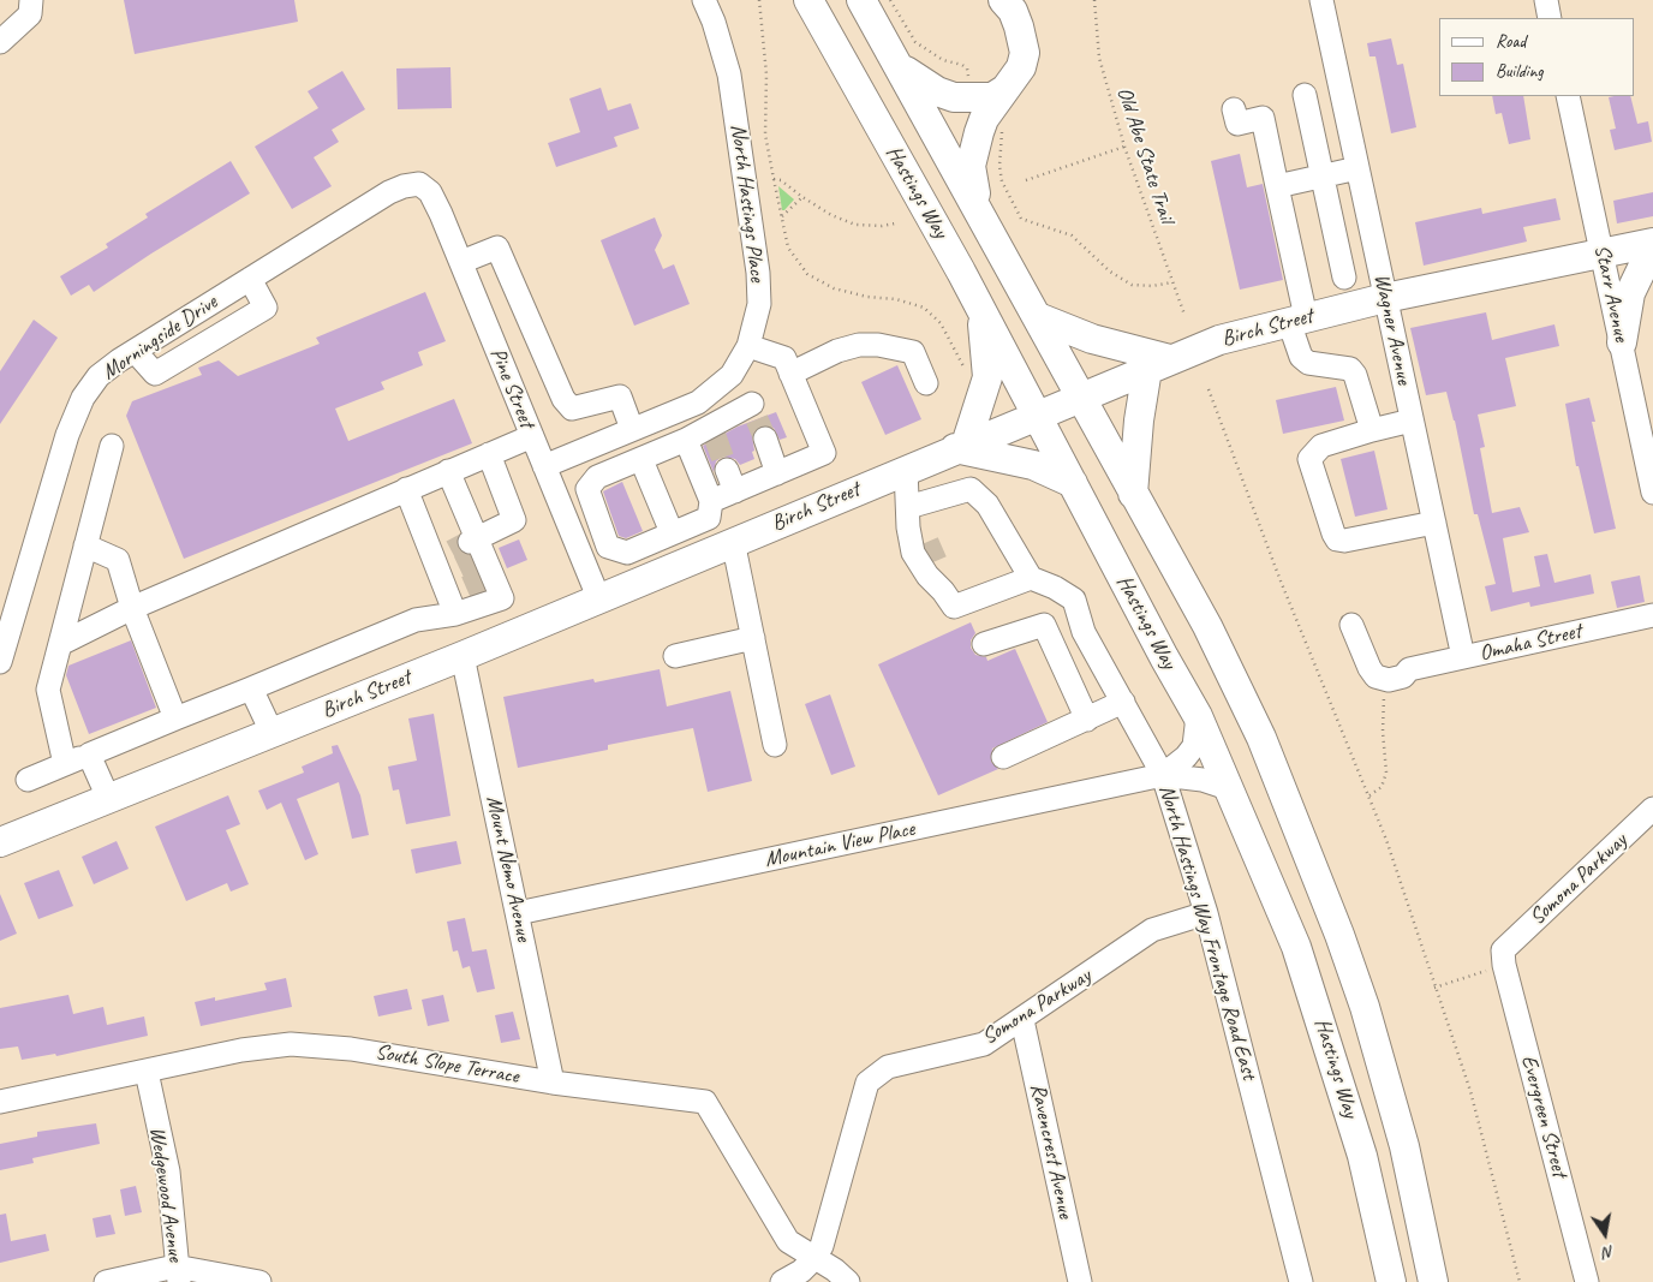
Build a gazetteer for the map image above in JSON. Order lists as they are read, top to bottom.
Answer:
{
  "streets": {
    "main road": ["Hastings Way", "Birch Street"],
    "street": [
      "North Hastings Place",
      "Starr Avenue",
      "Wagner Avenue",
      "Morningside Drive",
      "Pine Street",
      "Omaha Street",
      "Mountain View Place",
      "Mount Nemo Avenue",
      "Somona Parkway",
      "North Hastings Way Frontage Road East",
      "South Slope Terrace",
      "Evergreen Street",
      "Ravencrest Avenue",
      "Wedgewood Avenue"
    ],
    "path": ["Old Abe State Trail"]
  },
  "crossings": [
    ["Hastings Way", "Birch Street"],
    ["Hastings Way", "Mountain View Place"],
    ["North Hastings Place", "Pine Street"],
    ["Starr Avenue", "Birch Street"],
    ["Birch Street", "Wagner Avenue"],
    ["Birch Street", "Pine Street"],
    ["Birch Street", "Mount Nemo Avenue"],
    ["Wagner Avenue", "Omaha Street"],
    ["Morningside Drive", "Pine Street"],
    ["Mountain View Place", "Mount Nemo Avenue"],
    ["Mountain View Place", "North Hastings Way Frontage Road East"],
    ["Mount Nemo Avenue", "South Slope Terrace"],
    ["Somona Parkway", "North Hastings Way Frontage Road East"],
    ["Somona Parkway", "South Slope Terrace"],
    ["Somona Parkway", "Evergreen Street"],
    ["Somona Parkway", "Ravencrest Avenue"],
    ["South Slope Terrace", "Wedgewood Avenue"]
  ],
  "legend": ["Road", "Building"],
  "north": "bottom"
}
